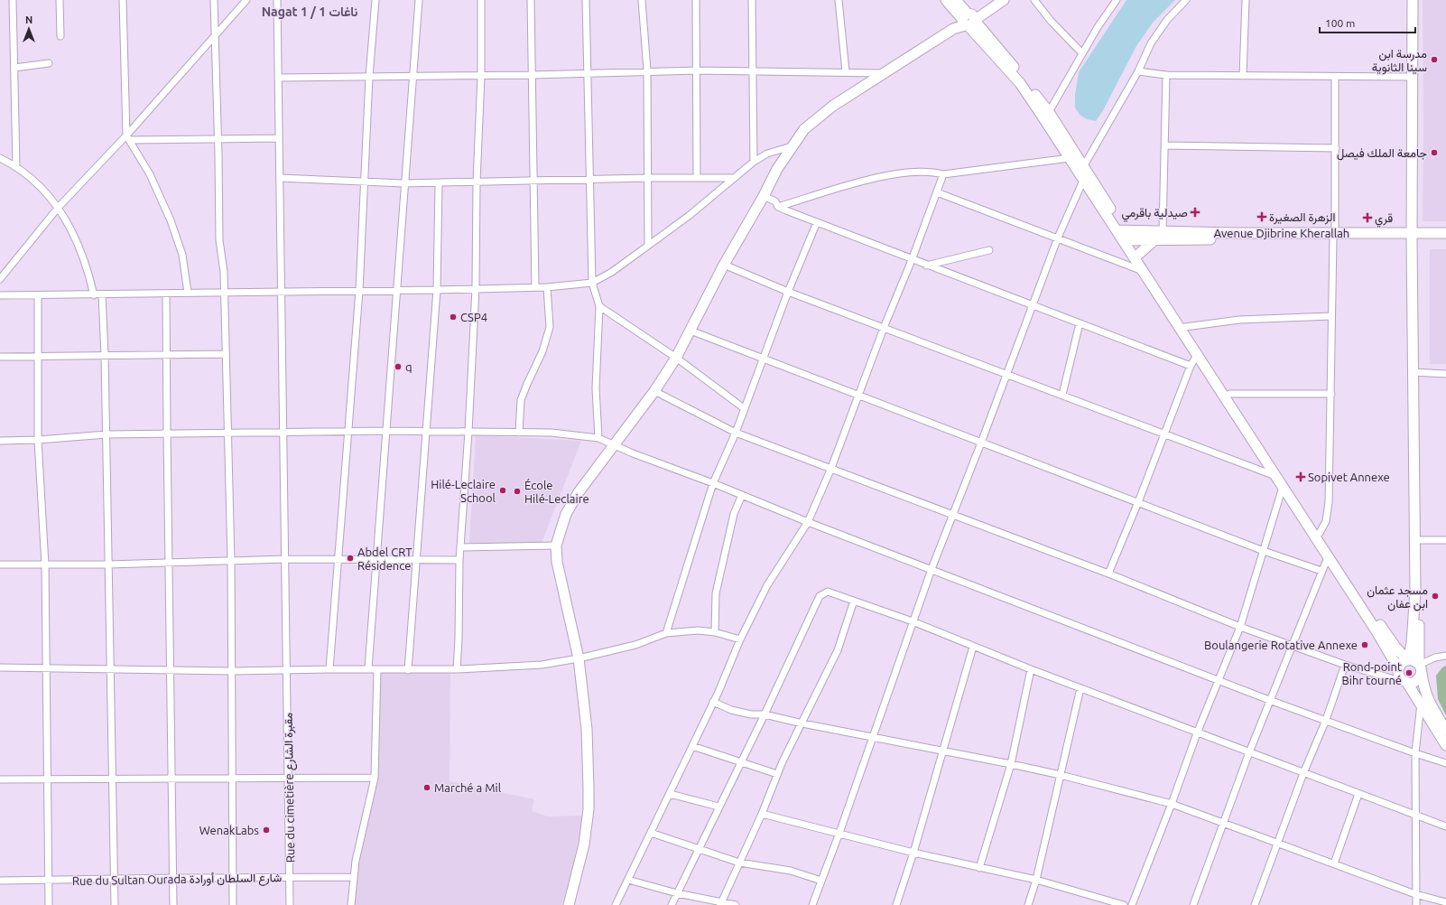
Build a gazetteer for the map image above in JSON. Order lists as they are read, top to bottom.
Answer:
{
  "streets": {
    "street": ["Avenue Djibrine Kherallah", "Rue du cimetière مقبرة الشارع", "Rue du Sultan Ourada شارع السلطان أورادة"]
  },
  "crossings": [
    ["Rue du cimetière مقبرة الشارع", "Rue du Sultan Ourada شارع السلطان أورادة"]
  ],
  "districts": ["Nagat 1 / ناغات 1"],
  "places": {
    "other": [
      "مدرسة ابن سينا الثانوية",
      "جامعة الملك فيصل",
      "CSP4",
      "q",
      "Hilé-Leclaire School",
      "École Hilé-Leclaire",
      "Abdel CRT Résidence",
      "مسجد عثمان ابن عفان",
      "Boulangerie Rotative Annexe",
      "Rond-point Bihr tourné",
      "Marché a Mil",
      "WenakLabs"
    ],
    "health": [
      "صيدلية باقرمي",
      "الزهرة الصغيرة",
      "قري",
      "Sopivet Annexe"
    ]
  },
  "scale_bar": "100 m",
  "north": "top"
}
